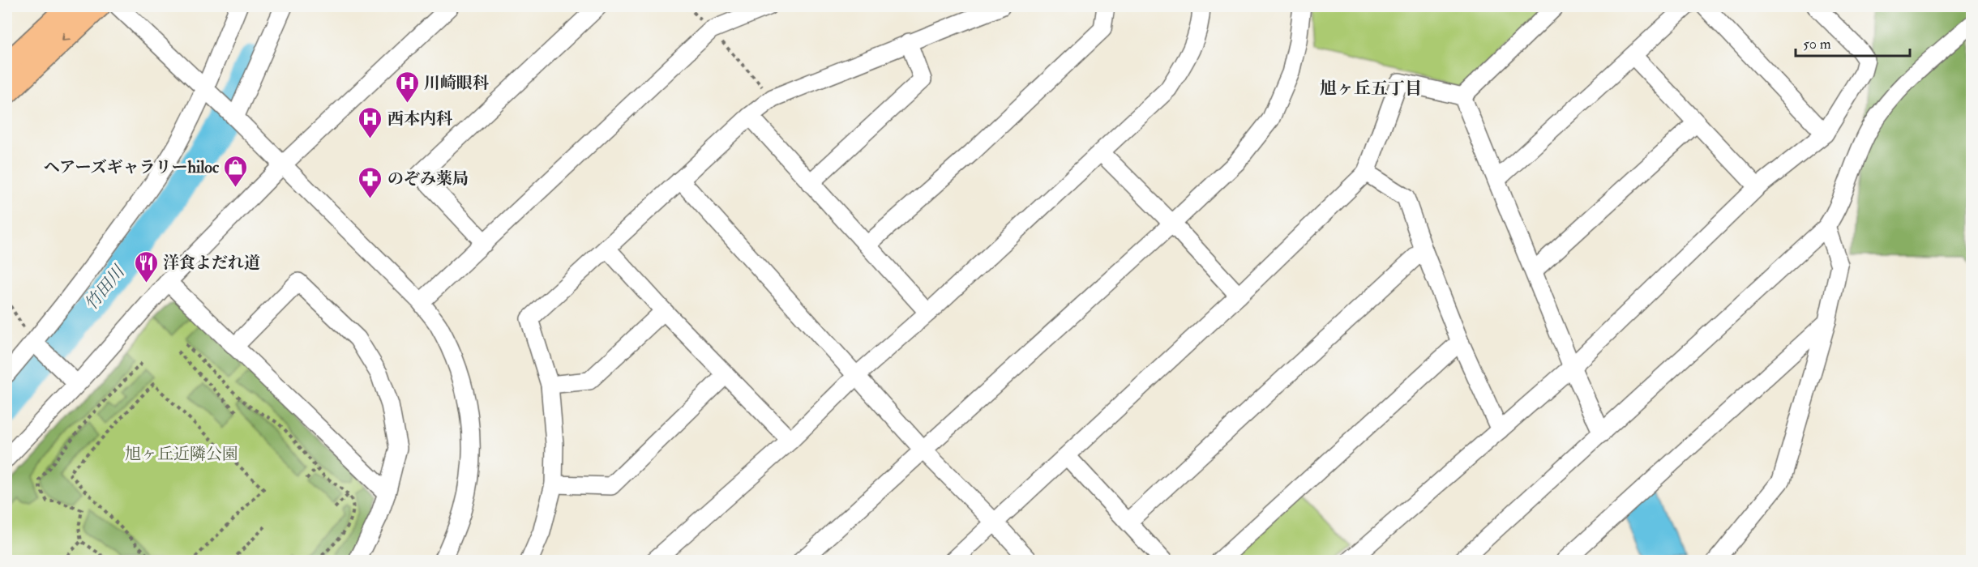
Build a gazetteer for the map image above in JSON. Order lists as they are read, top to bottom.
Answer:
{
  "districts": ["旭ヶ丘五丁目"],
  "water": ["竹田川"],
  "parks": ["旭ヶ丘近隣公園"],
  "places": {
    "hospital": ["川崎眼科", "西本内科"],
    "shop": ["ヘアーズギャラリーhiloc"],
    "pharmacy": ["のぞみ薬局"],
    "restaurant": ["洋食よだれ道"]
  },
  "scale_bar": "50 m"
}
